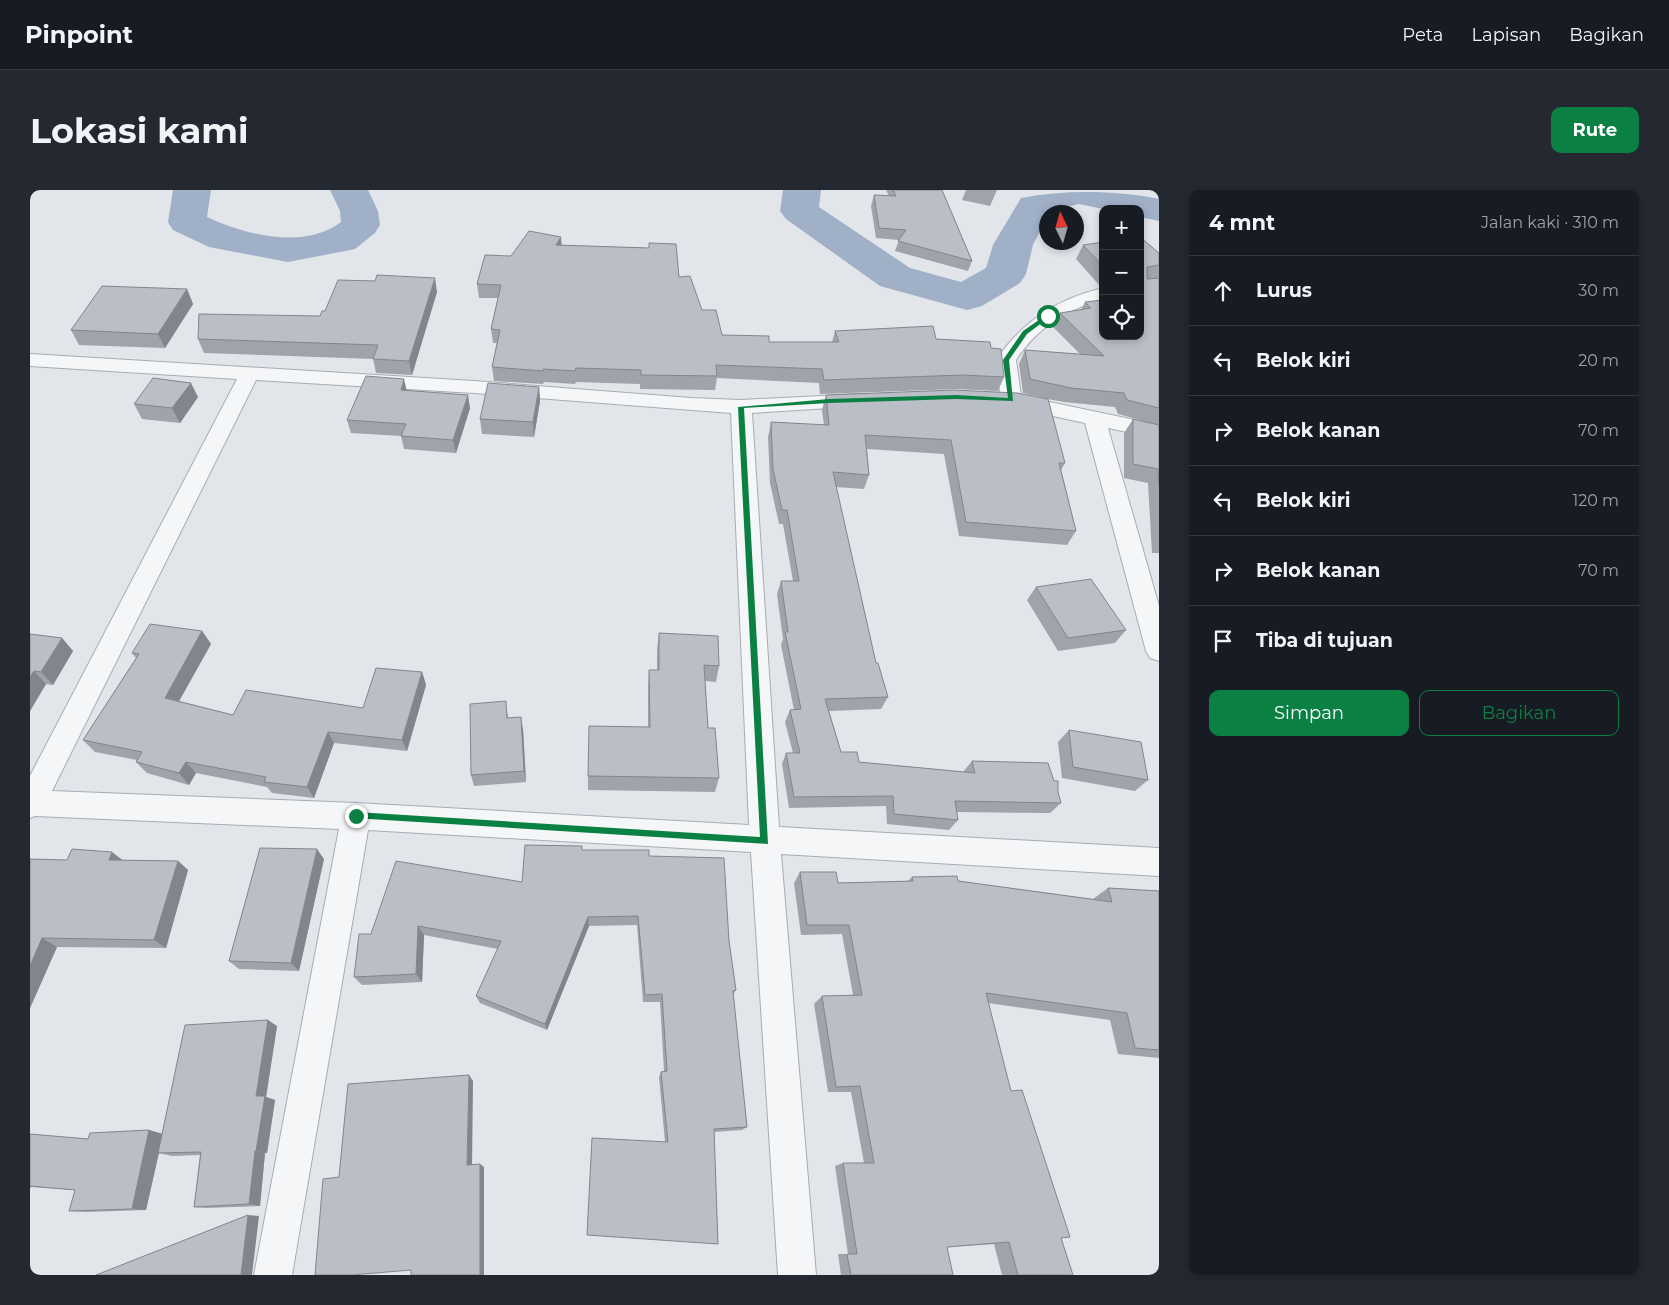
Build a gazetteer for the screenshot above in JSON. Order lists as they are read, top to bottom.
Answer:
{
  "north": "top",
  "page": {
    "header": "Pinpoint",
    "nav": ["Peta", "Lapisan", "Bagikan"],
    "buttons": [
      "Rute",
      ["Simpan", "Bagikan"]
    ],
    "title": "Lokasi kami",
    "heading": ["4 mnt", "Jalan kaki · 310 m"],
    "map_buttons": ["+", "−"],
    "list": [
      ["Lurus", "30 m"],
      ["Belok kiri", "20 m"],
      ["Belok kanan", "70 m"],
      ["Belok kiri", "120 m"],
      ["Belok kanan", "70 m"],
      "Tiba di tujuan"
    ]
  }
}
